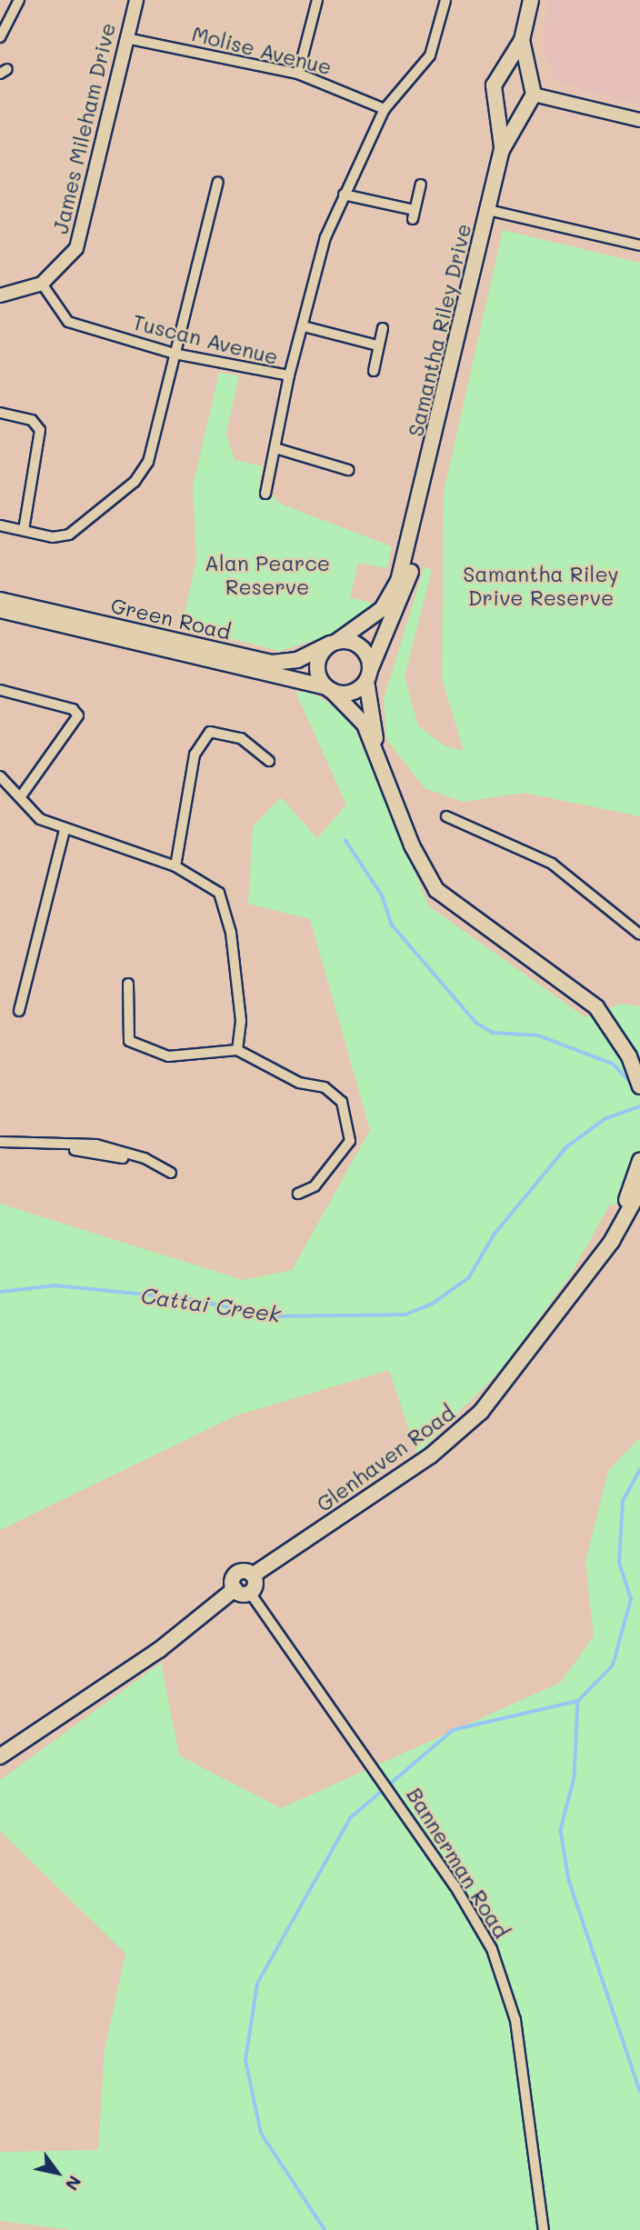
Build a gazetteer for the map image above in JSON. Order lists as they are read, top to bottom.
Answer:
{
  "streets": {
    "main road": ["Samantha Riley Drive", "Green Road", "Glenhaven Road"],
    "street": [
      "Molise Avenue",
      "James Mileham Drive",
      "Tuscan Avenue",
      "Bannerman Road"
    ]
  },
  "crossings": [
    ["Molise Avenue", "James Mileham Drive"],
    ["Molise Avenue", "Tuscan Avenue"],
    ["James Mileham Drive", "Tuscan Avenue"],
    ["Samantha Riley Drive", "Green Road"]
  ],
  "water": ["Cattai Creek"],
  "parks": ["Alan Pearce Reserve", "Samantha Riley Drive Reserve"],
  "north": "bottom right"
}
